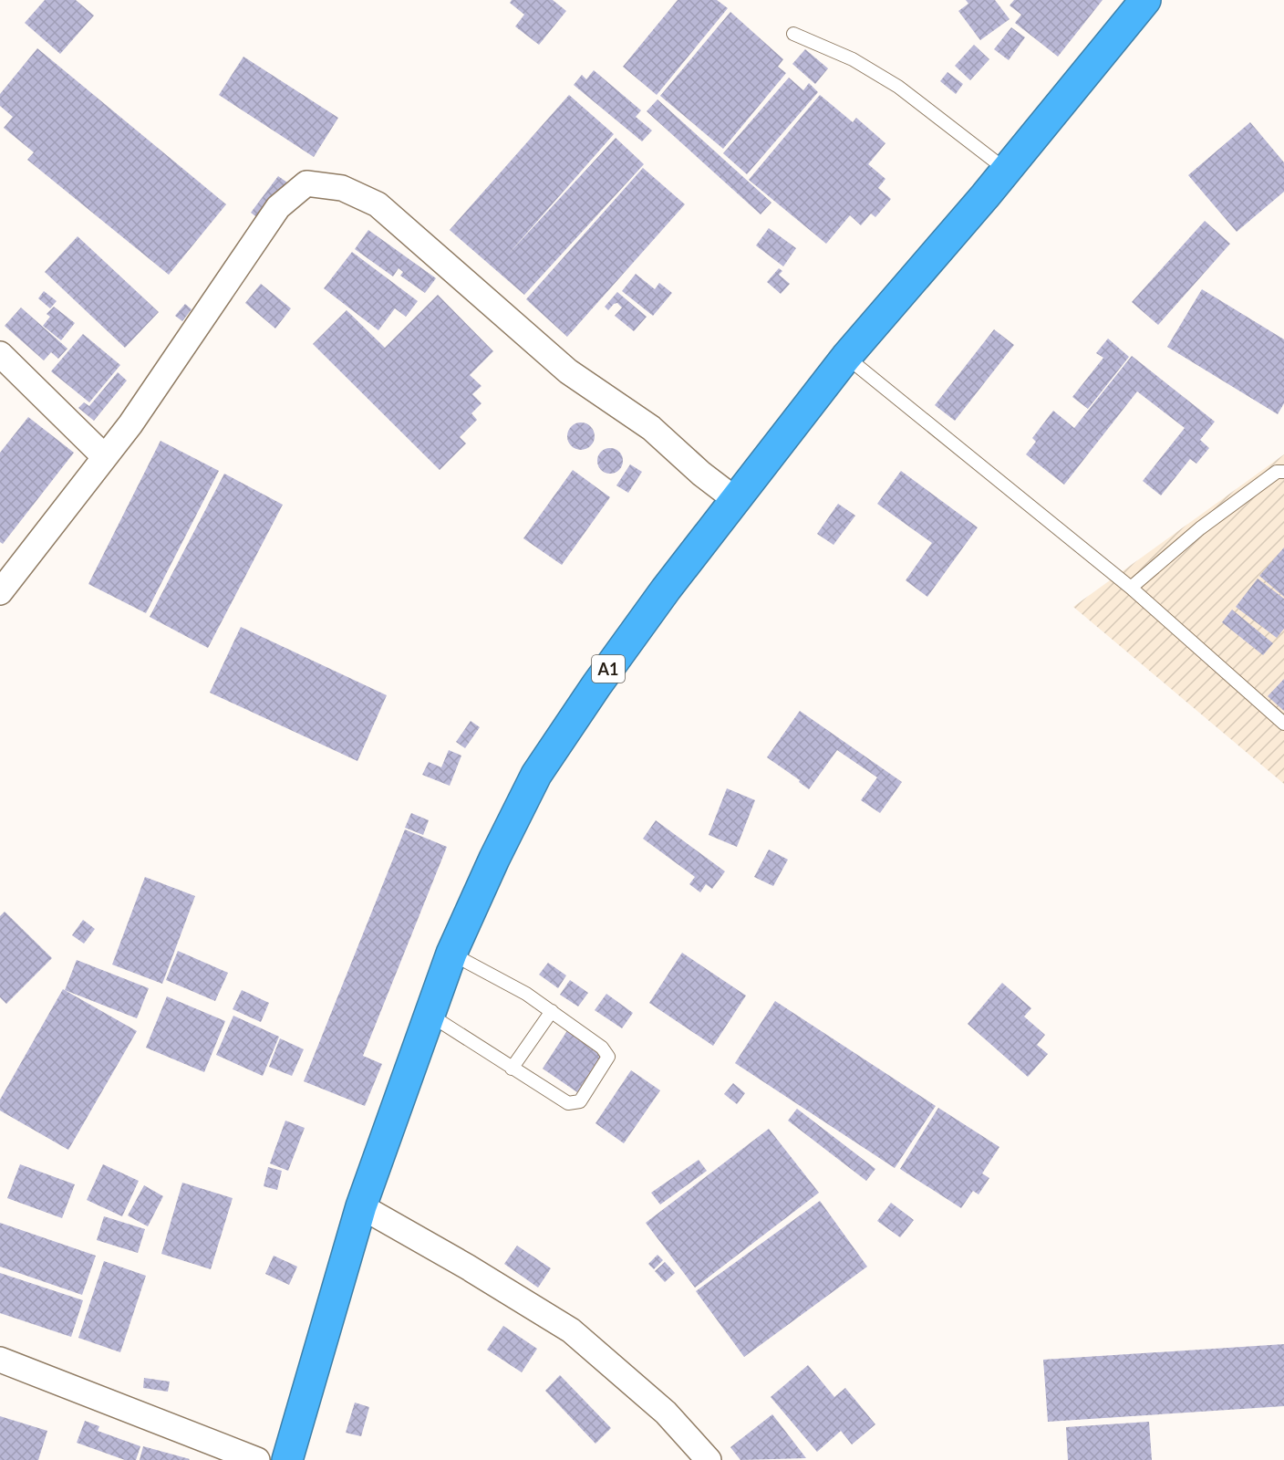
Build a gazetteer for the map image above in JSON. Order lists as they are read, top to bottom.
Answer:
{
  "streets": {
    "highway": ["A1"]
  }
}
